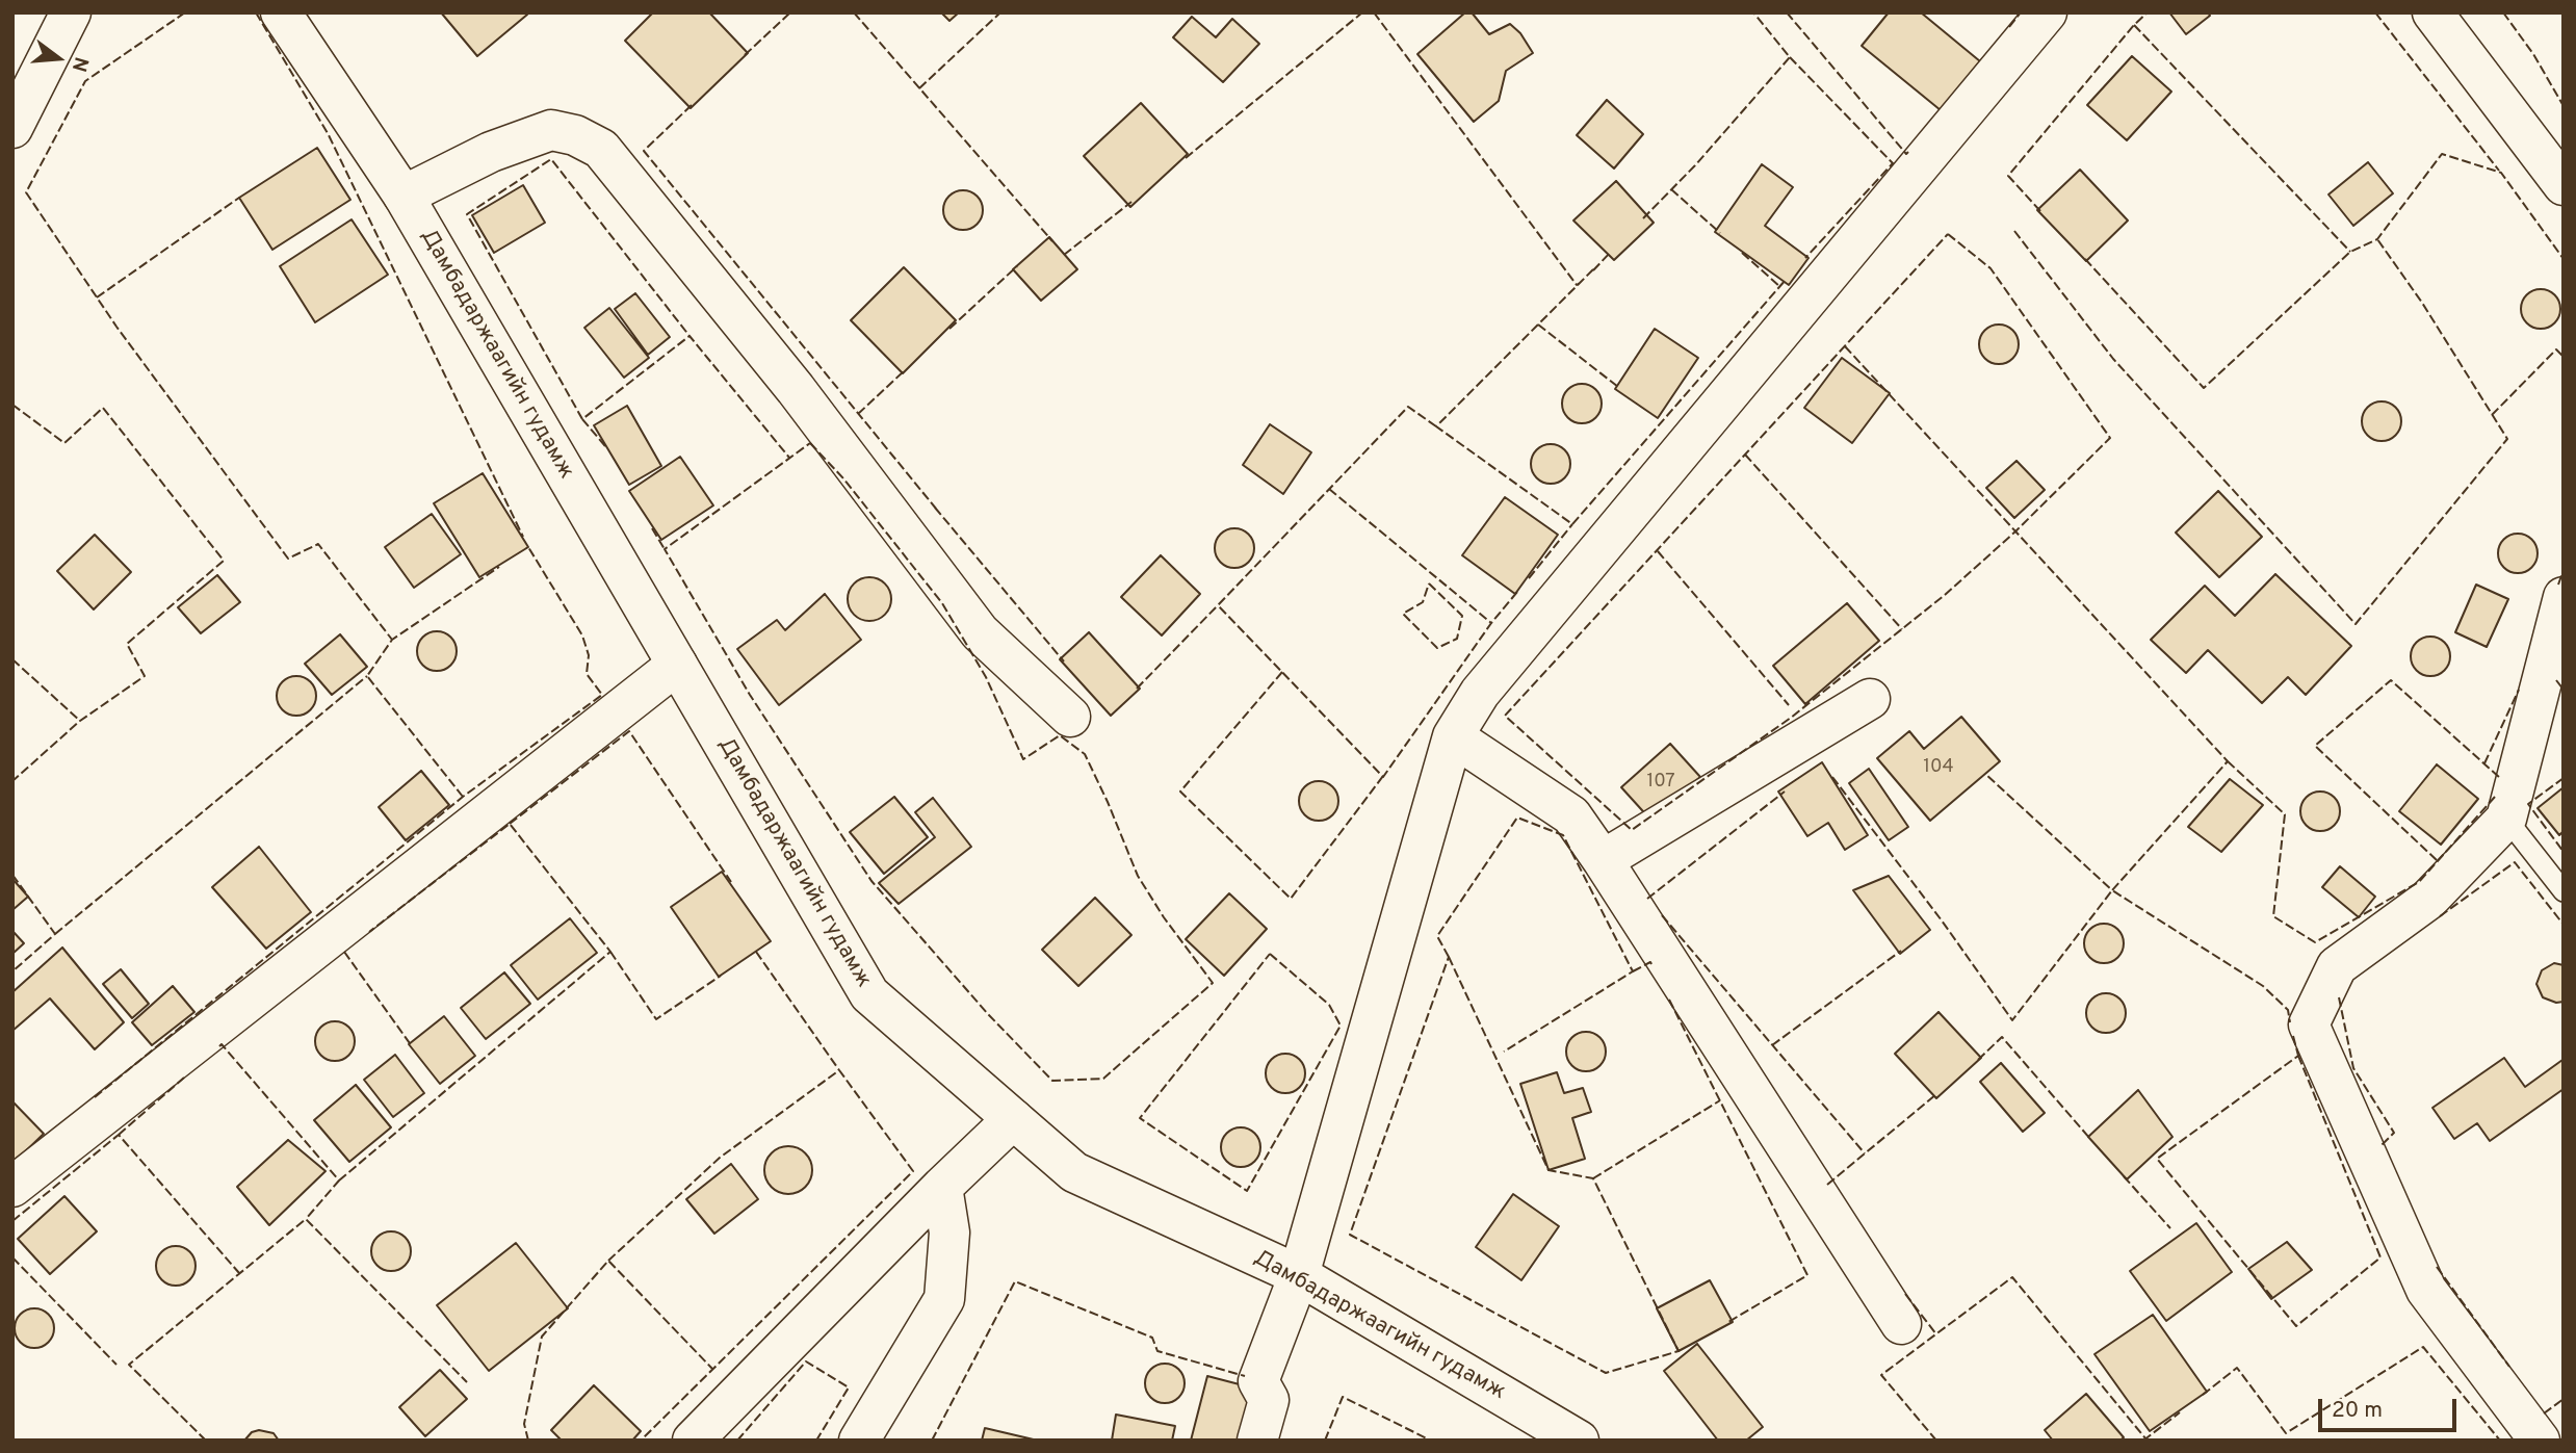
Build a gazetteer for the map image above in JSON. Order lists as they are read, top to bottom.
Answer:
{
  "streets": {
    "street": ["Дамбадаржаагийн гудамж"]
  },
  "house_numbers": ["104", "107"],
  "scale_bar": "20 m",
  "north": "right"
}
